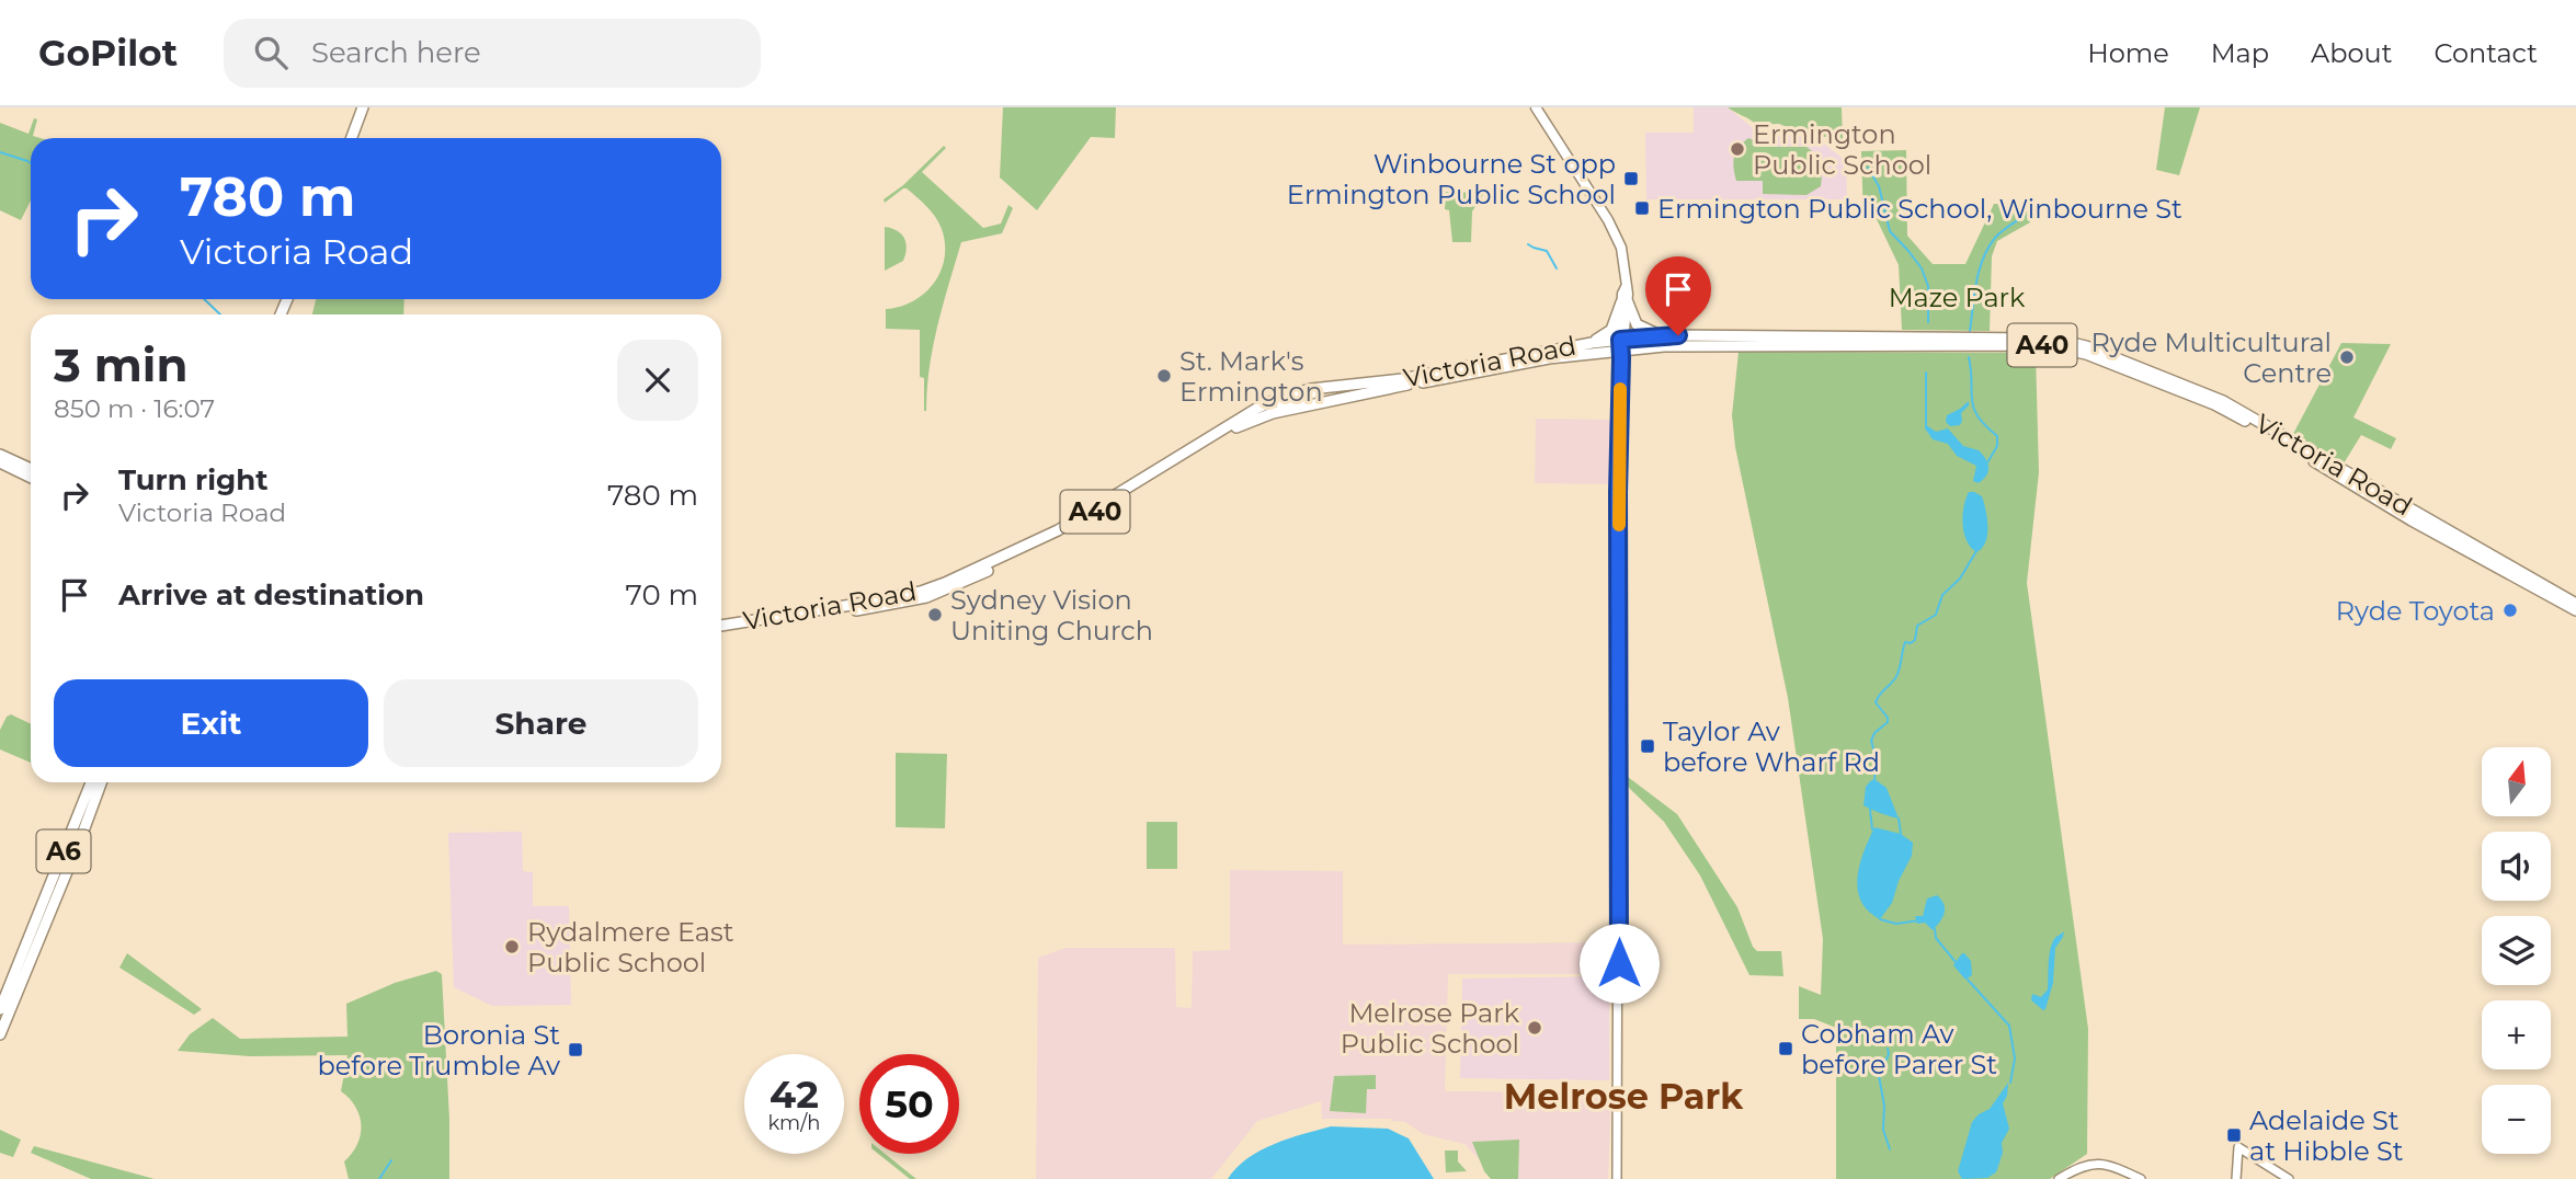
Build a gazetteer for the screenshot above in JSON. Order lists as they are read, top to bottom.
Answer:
{
  "streets": {
    "highway": ["A40", "Victoria Road", "A6"]
  },
  "districts": ["Melrose Park"],
  "parks": ["Maze Park"],
  "places": {
    "other": [
      "Ermington Public School",
      "Ryde Multicultural Centre",
      "St. Mark's Ermington",
      "Ryde Toyota",
      "Sydney Vision Uniting Church",
      "Rydalmere East Public School",
      "Melrose Park Public School"
    ],
    "transit": [
      "Winbourne St opp Ermington Public School",
      "Ermington Public School, Winbourne St",
      "Taylor Av before Wharf Rd",
      "Cobham Av before Parer St",
      "Boronia St before Trumble Av",
      "Adelaide St at Hibble St"
    ]
  },
  "north": "top",
  "page": {
    "header": "GoPilot",
    "search": "Search here",
    "nav": [
      "Home",
      "Map",
      "About",
      "Contact"
    ],
    "turn": ["780 m", "Victoria Road"],
    "heading": ["3 min", "850 m · 16:07"],
    "list": [
      {
        "name": "Turn right",
        "note": "Victoria Road",
        "value": "780 m"
      },
      {
        "name": "Arrive at destination",
        "value": "70 m"
      }
    ],
    "buttons": ["Exit", "Share"],
    "map_buttons": ["+", "−"],
    "speed": "42 km/h",
    "limit": "50"
  }
}
